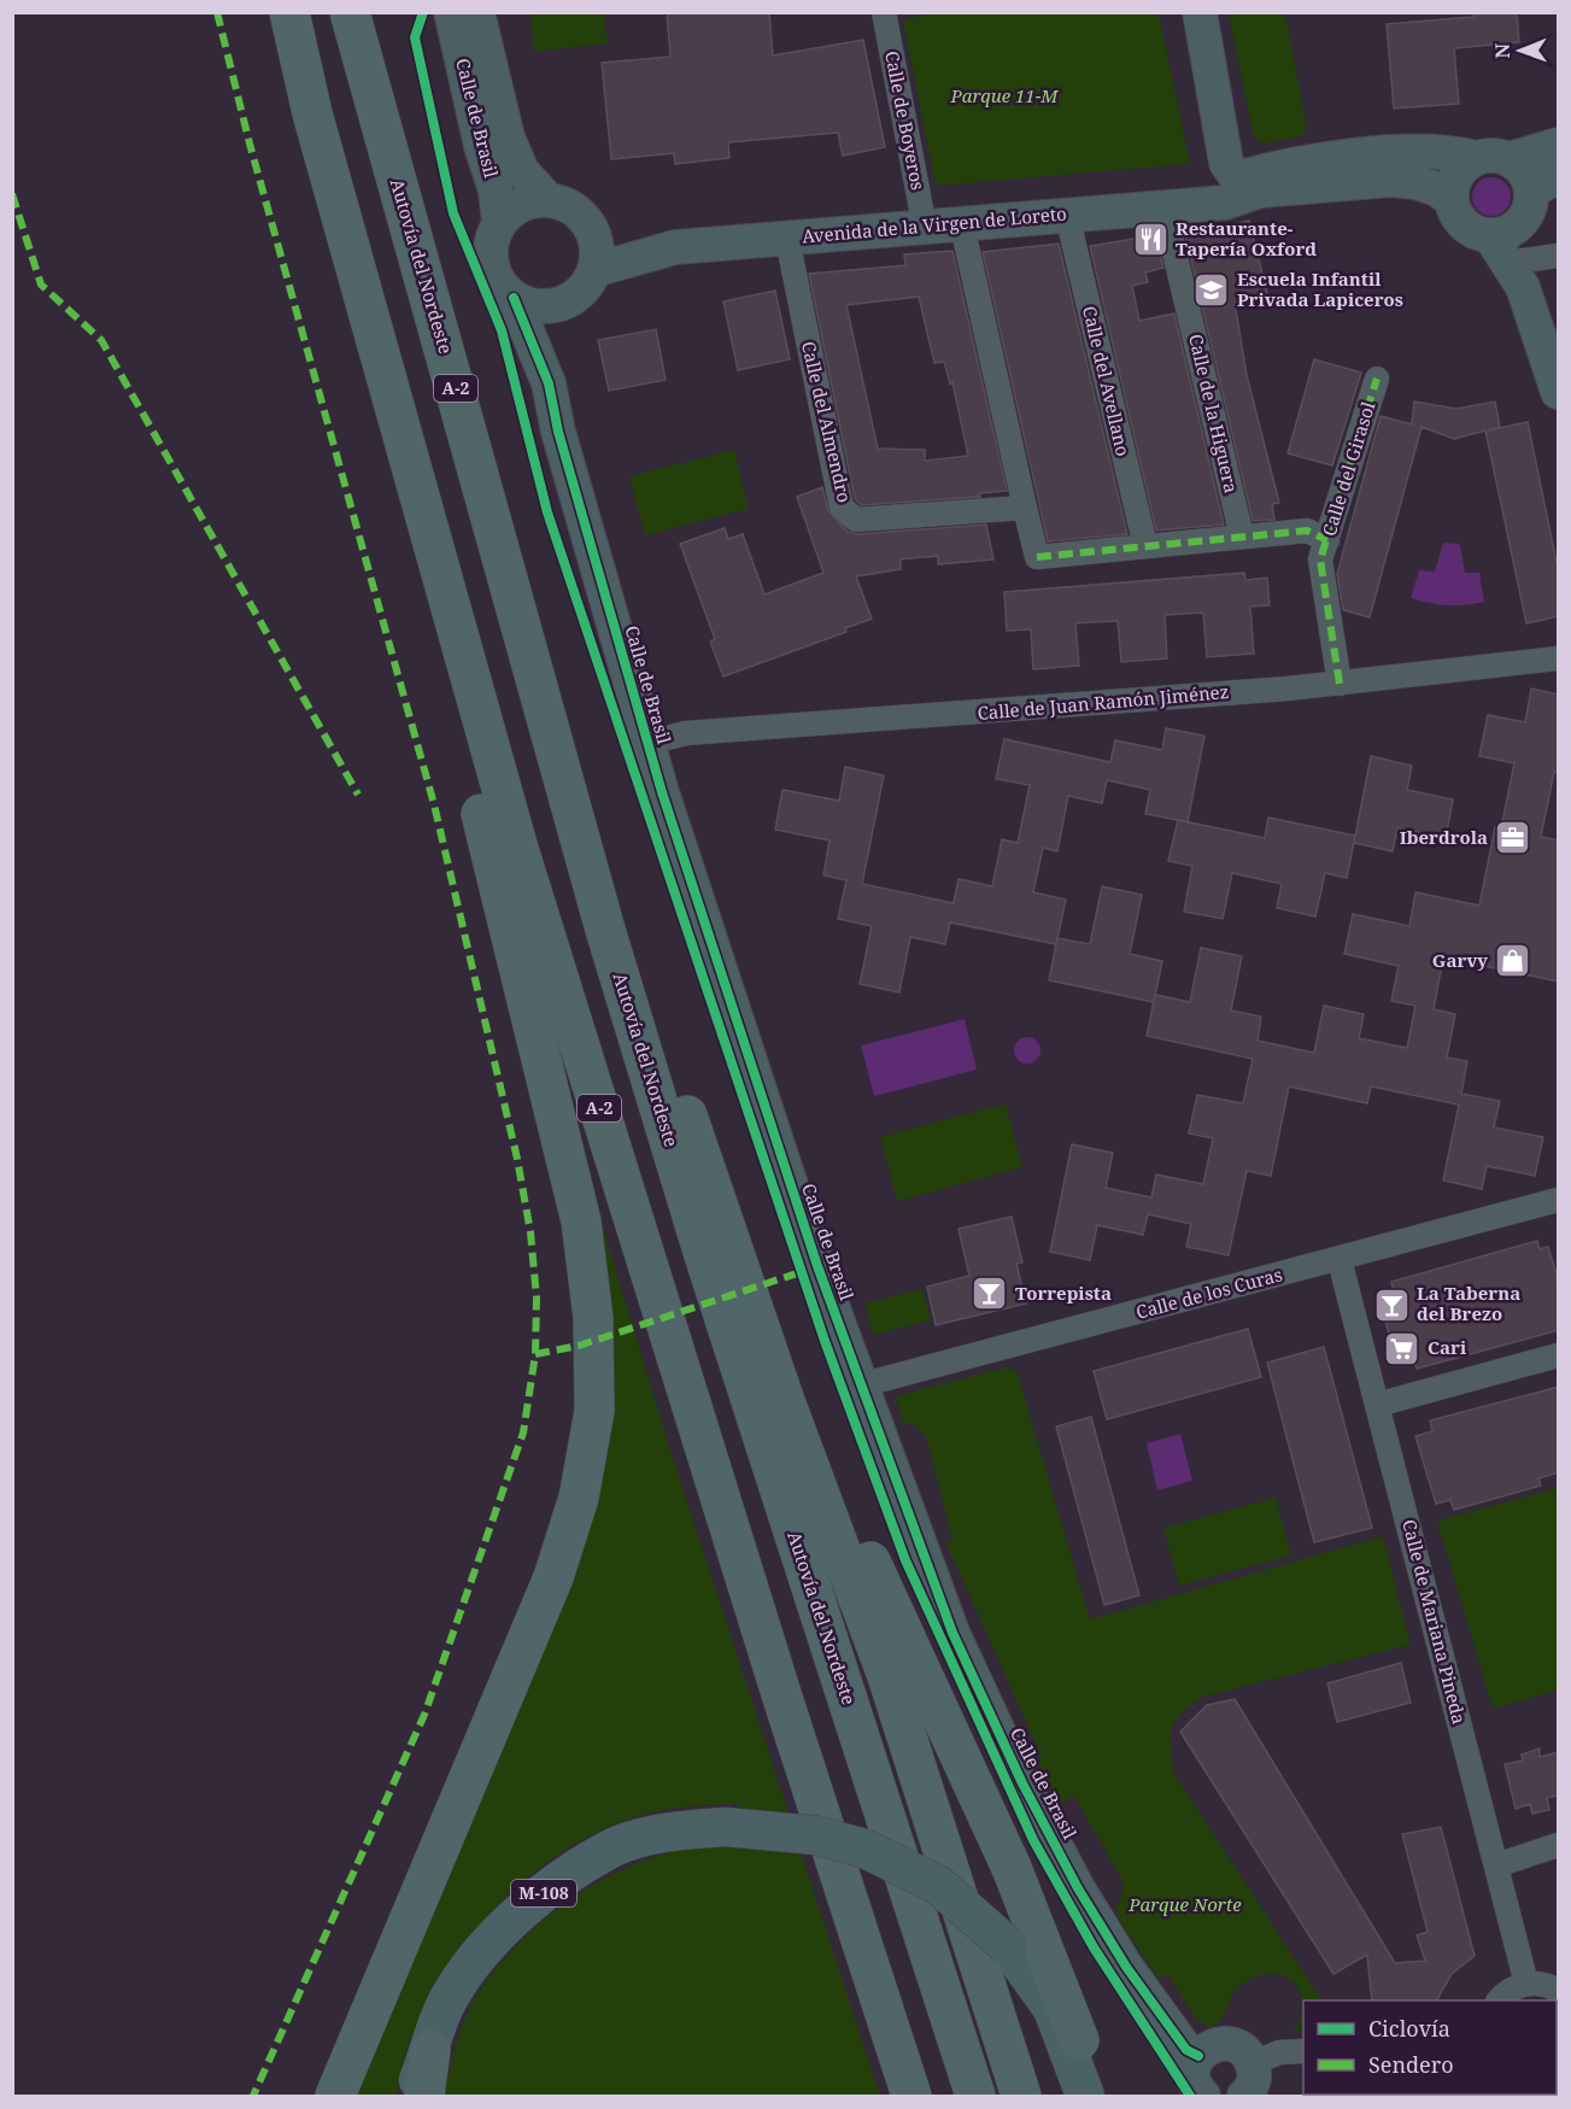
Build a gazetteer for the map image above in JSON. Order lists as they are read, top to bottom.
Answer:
{
  "streets": {
    "highway": ["Autovía del Nordeste", "A-2"],
    "main road": ["M-108"],
    "street": [
      "Calle de Brasil",
      "Calle de Boyeros",
      "Avenida de la Virgen de Loreto",
      "Calle del Avellano",
      "Calle de la Higuera",
      "Calle del Almendro",
      "Calle del Girasol",
      "Calle de Juan Ramón Jiménez",
      "Calle de los Curas",
      "Calle de Mariana Pineda"
    ]
  },
  "crossings": [
    ["Calle de Brasil", "Avenida de la Virgen de Loreto"],
    ["Calle de Brasil", "Calle de Juan Ramón Jiménez"],
    ["Calle de Brasil", "Calle de los Curas"],
    ["Calle de Boyeros", "Avenida de la Virgen de Loreto"],
    ["Avenida de la Virgen de Loreto", "Calle del Avellano"],
    ["Avenida de la Virgen de Loreto", "Calle de la Higuera"],
    ["Avenida de la Virgen de Loreto", "Calle del Almendro"],
    ["Calle de los Curas", "Calle de Mariana Pineda"]
  ],
  "parks": ["Parque 11-M", "Parque Norte"],
  "places": {
    "restaurant": ["Restaurante- Tapería Oxford"],
    "school or university": ["Escuela Infantil Privada Lapiceros"],
    "office": ["Iberdrola"],
    "shop": ["Garvy"],
    "bar": ["Torrepista", "La Taberna del Brezo"],
    "supermarket": ["Cari"]
  },
  "legend": ["Ciclovía", "Sendero"],
  "north": "left"
}
